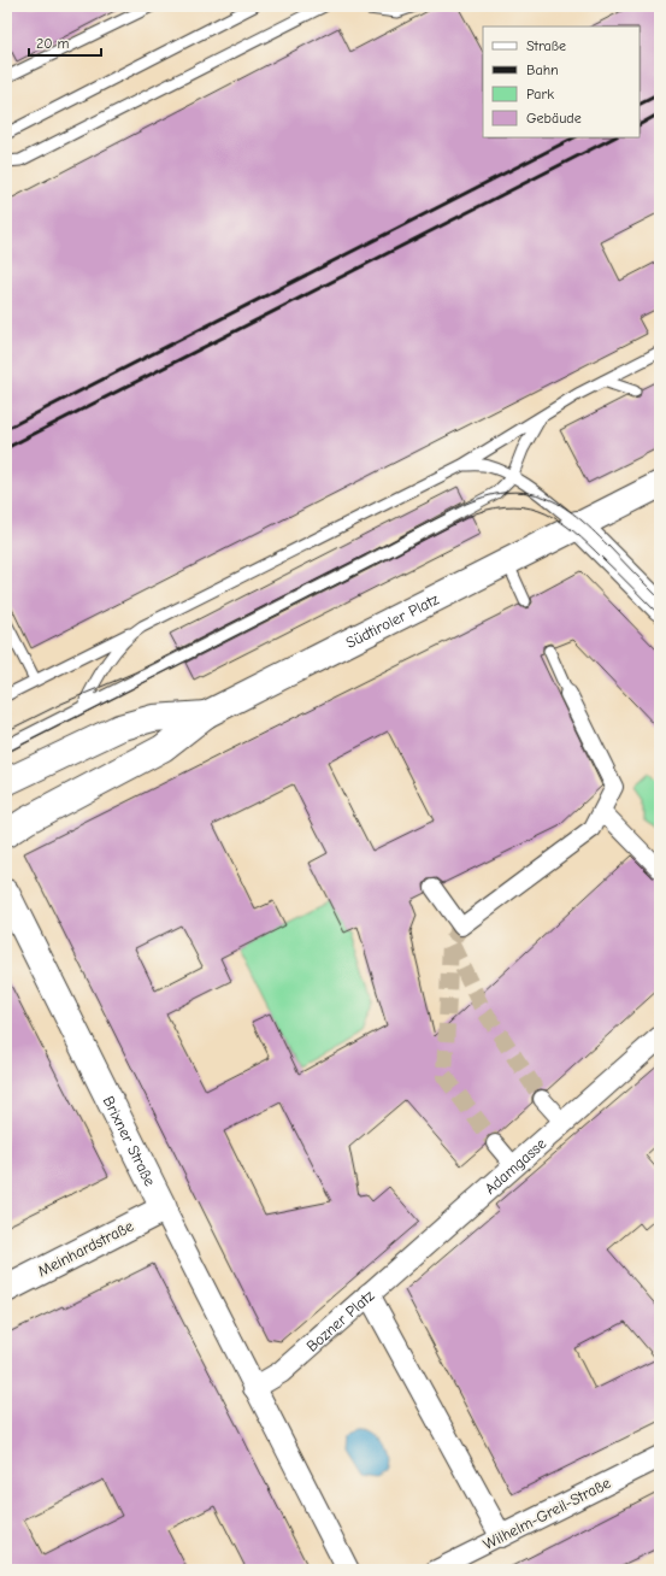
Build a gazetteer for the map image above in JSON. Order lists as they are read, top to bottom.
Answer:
{
  "streets": {
    "street": [
      "Südtiroler Platz",
      "Brixner Straße",
      "Adamgasse",
      "Meinhardstraße",
      "Bozner Platz",
      "Wilhelm-Greil-Straße"
    ]
  },
  "crossings": [
    ["Brixner Straße", "Meinhardstraße"],
    ["Brixner Straße", "Bozner Platz"],
    ["Adamgasse", "Bozner Platz"],
    ["Bozner Platz", "Wilhelm-Greil-Straße"]
  ],
  "legend": [
    "Straße",
    "Bahn",
    "Park",
    "Gebäude"
  ],
  "scale_bar": "20 m"
}
